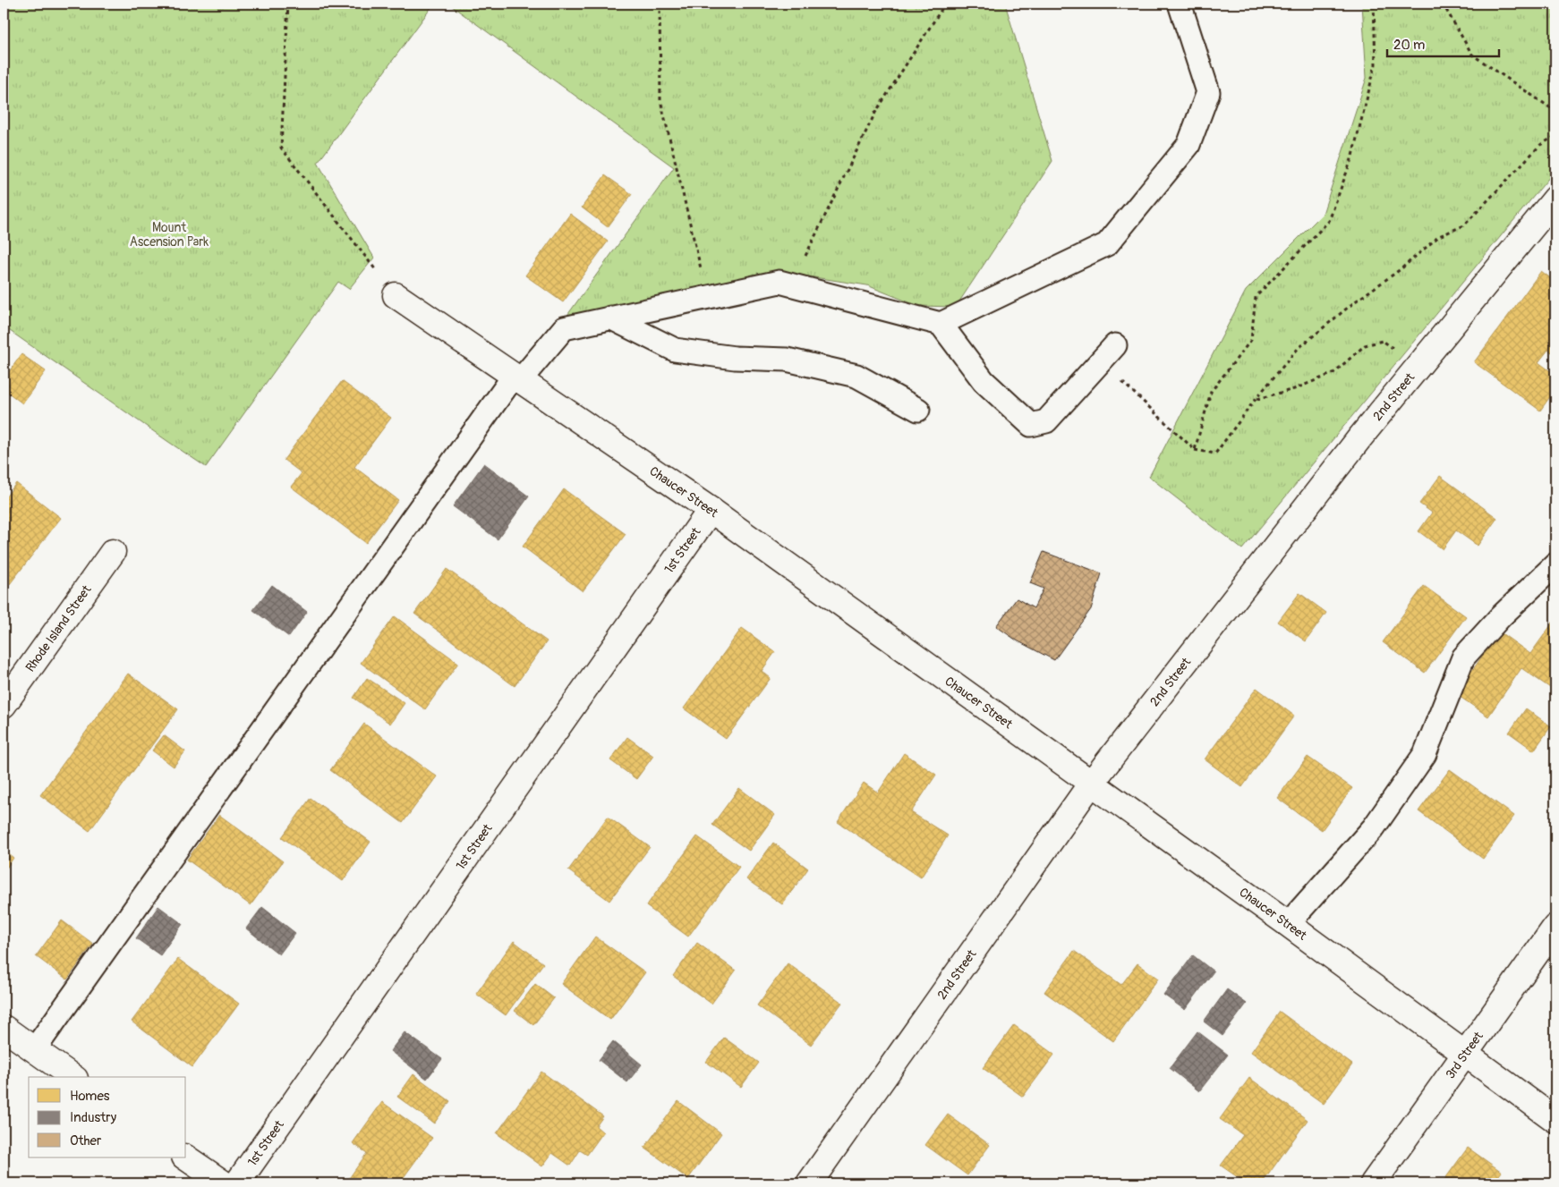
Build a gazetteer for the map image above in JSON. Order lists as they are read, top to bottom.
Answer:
{
  "streets": {
    "street": [
      "2nd Street",
      "Chaucer Street",
      "1st Street",
      "Rhode Island Street",
      "3rd Street"
    ]
  },
  "crossings": [
    ["2nd Street", "Chaucer Street"],
    ["Chaucer Street", "1st Street"],
    ["Chaucer Street", "3rd Street"]
  ],
  "parks": ["Mount Ascension Park"],
  "legend": ["Homes", "Industry", "Other"],
  "scale_bar": "20 m"
}
